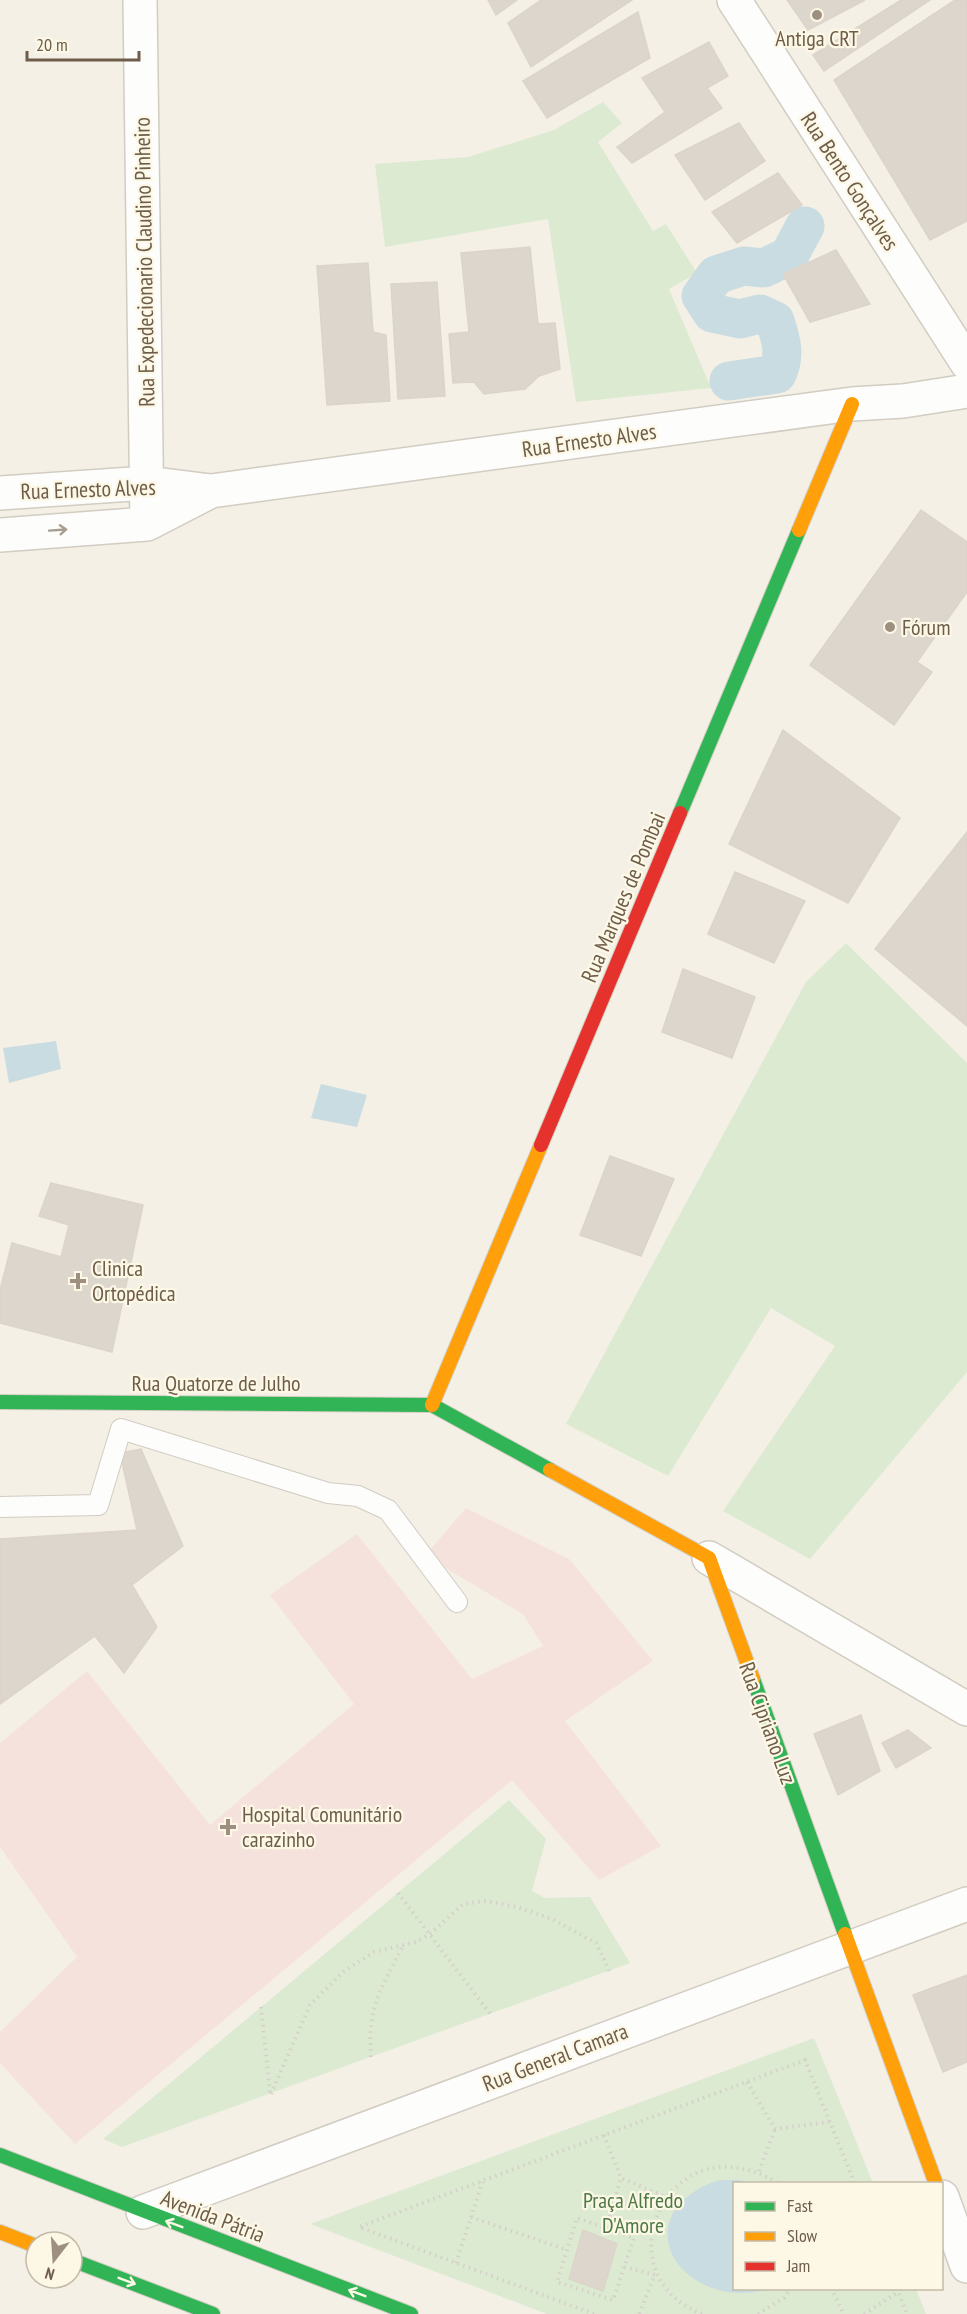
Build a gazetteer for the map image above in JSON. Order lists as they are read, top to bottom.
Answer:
{
  "streets": {
    "street": [
      "Rua Bento Gonçalves",
      "Rua Expedecionario Claudino Pinheiro",
      "Rua Ernesto Alves",
      "Rua Marques de Pombai",
      "Rua Quatorze de Julho",
      "Rua Cipriano Luz",
      "Rua General Camara",
      "Avenida Pátria"
    ]
  },
  "crossings": [
    ["Rua Expedecionario Claudino Pinheiro", "Rua Ernesto Alves"],
    ["Rua Ernesto Alves", "Rua Marques de Pombai"],
    ["Rua Marques de Pombai", "Rua Quatorze de Julho"],
    ["Rua Cipriano Luz", "Rua General Camara"],
    ["Rua General Camara", "Avenida Pátria"]
  ],
  "parks": ["Praça Alfredo D'Amore"],
  "places": {
    "other": ["Antiga CRT", "Fórum"],
    "health": ["Clinica Ortopédica", "Hospital Comunitário carazinho"]
  },
  "legend": ["Fast", "Slow", "Jam"],
  "scale_bar": "20 m",
  "north": "bottom"
}
